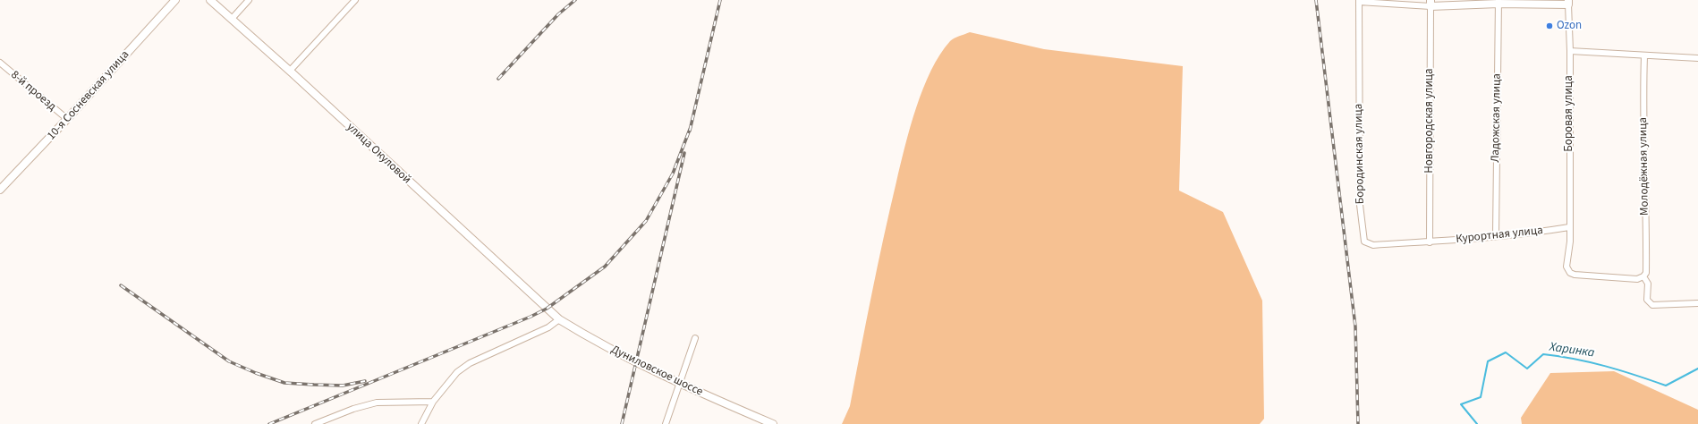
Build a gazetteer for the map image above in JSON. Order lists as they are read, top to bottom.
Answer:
{
  "streets": {
    "street": [
      "8-й проезд",
      "10-я Сосневская улица",
      "Боровая улица",
      "Ладожская улица",
      "Новгородская улица",
      "улица Окуловой",
      "Бородинская улица",
      "Молодёжная улица",
      "Курортная улица",
      "Дуниловское шоссе"
    ]
  },
  "crossings": [
    ["8-й проезд", "10-я Сосневская улица"],
    ["Боровая улица", "Молодёжная улица"],
    ["Боровая улица", "Курортная улица"],
    ["Ладожская улица", "Курортная улица"],
    ["Новгородская улица", "Бородинская улица"],
    ["Новгородская улица", "Курортная улица"],
    ["улица Окуловой", "Дуниловское шоссе"],
    ["Бородинская улица", "Курортная улица"]
  ],
  "water": ["Харинка"],
  "places": ["Ozon"]
}
